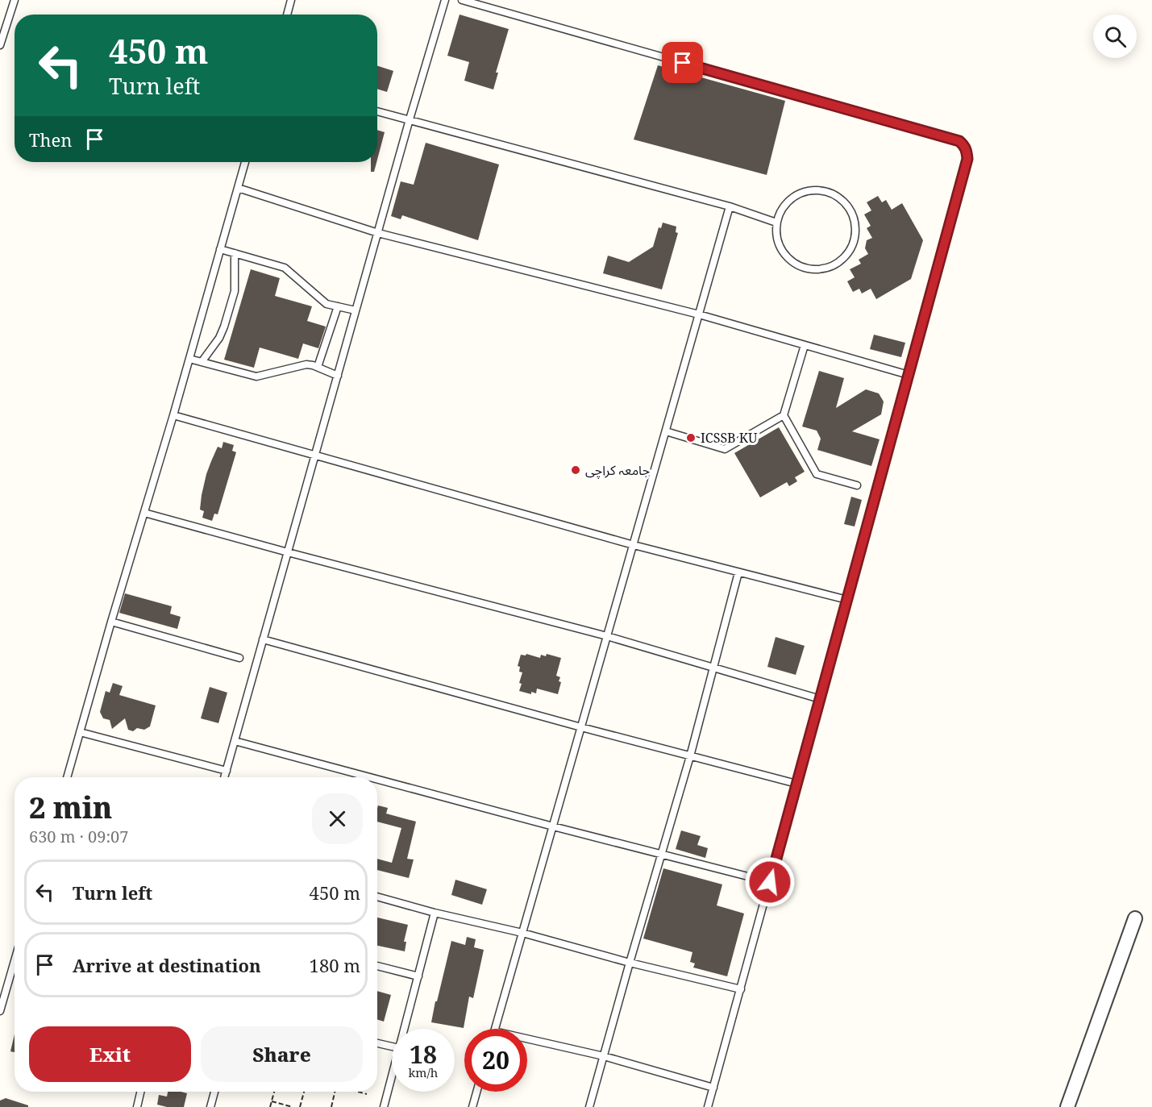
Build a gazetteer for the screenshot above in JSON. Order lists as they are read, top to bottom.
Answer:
{
  "places": ["ICSSB KU", "جامعہ کراچی"],
  "page": {
    "turn": ["450 m", "Turn left"],
    "then": "Then",
    "heading": ["2 min", "630 m · 09:07"],
    "list": [
      {
        "name": "Turn left",
        "value": "450 m"
      },
      {
        "name": "Arrive at destination",
        "value": "180 m"
      }
    ],
    "buttons": ["Exit", "Share"],
    "speed": "18 km/h",
    "limit": "20"
  }
}
